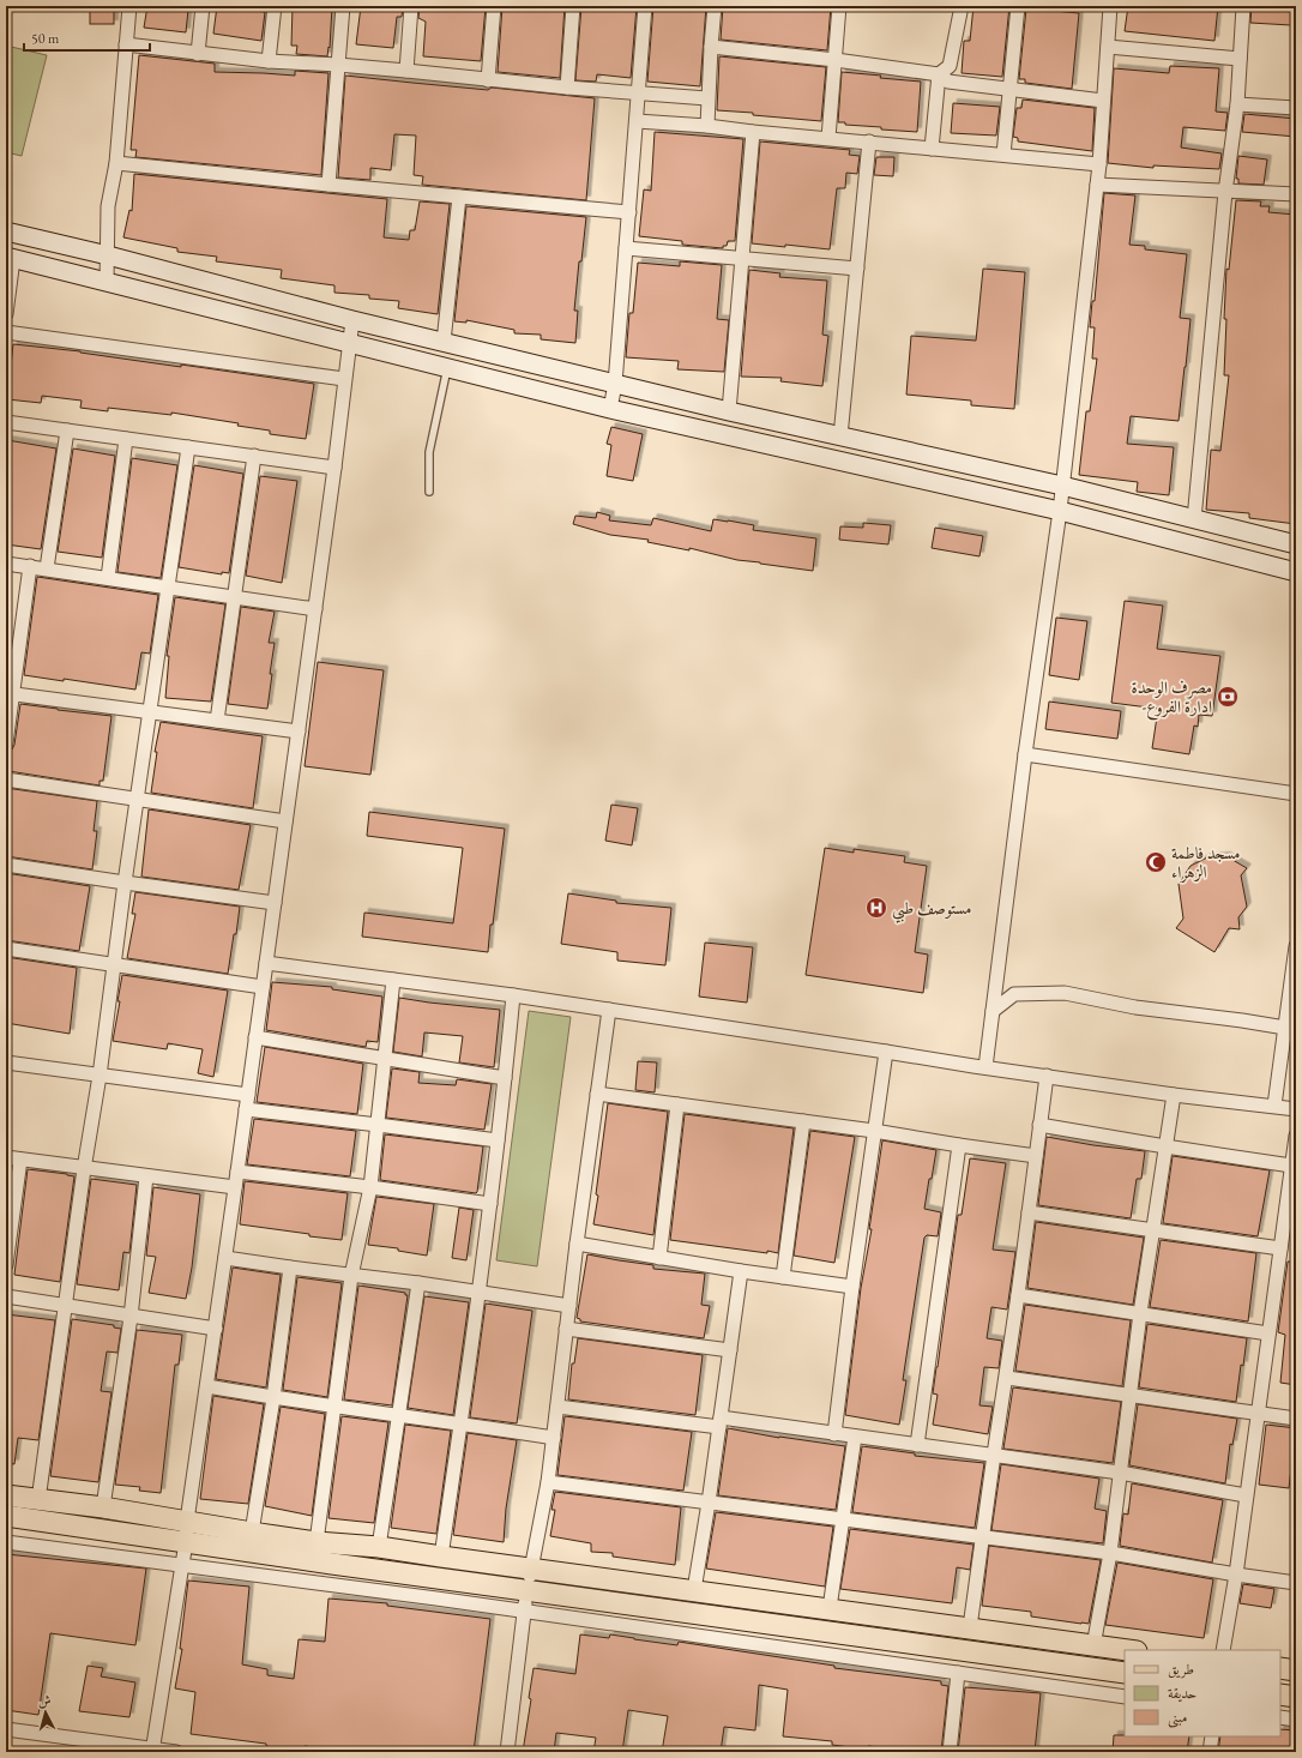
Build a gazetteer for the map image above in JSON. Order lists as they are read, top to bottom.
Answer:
{
  "places": {
    "bank": ["مصرف الوحدة -ادارة الفروع"],
    "mosque": ["مسجد فاطمة الزهراء"],
    "hospital": ["مستوصف طبي"]
  },
  "legend": ["طريق", "حديقة", "مبنى"],
  "scale_bar": "50 m",
  "north": "top"
}
